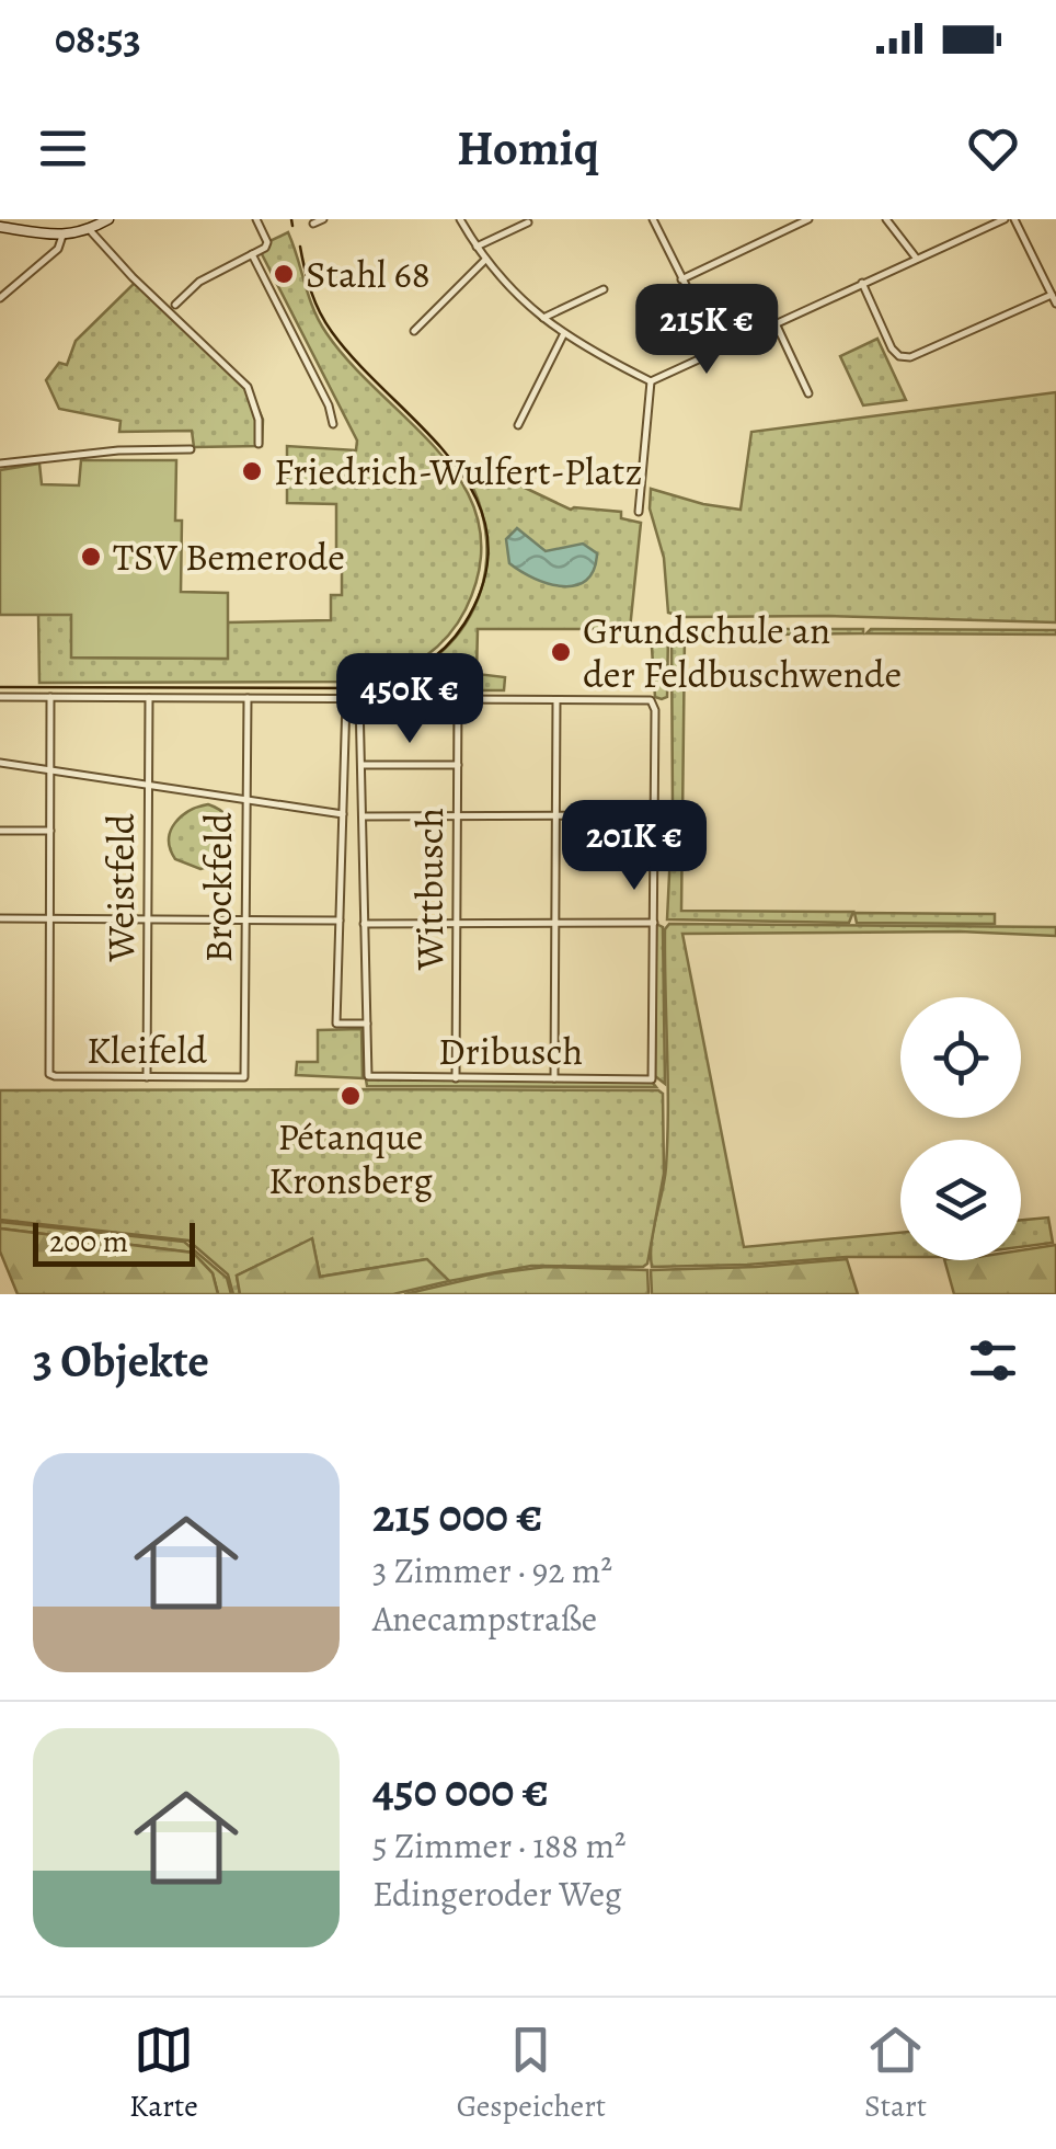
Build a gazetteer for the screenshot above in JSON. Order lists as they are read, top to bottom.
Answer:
{
  "streets": {
    "street": [
      "Weistfeld",
      "Brockfeld",
      "Wittbusch",
      "Kleifeld",
      "Dribusch"
    ]
  },
  "crossings": [
    ["Weistfeld", "Kleifeld"],
    ["Brockfeld", "Kleifeld"],
    ["Wittbusch", "Dribusch"]
  ],
  "places": [
    "Stahl 68",
    "Friedrich-Wulfert-Platz",
    "TSV Bemerode",
    "Grundschule an der Feldbuschwende",
    "Pétanque Kronsberg"
  ],
  "scale_bar": "200 m",
  "page": {
    "status": "08:53",
    "header": "Homiq",
    "price": ["215K €", "450K €", "201K €"],
    "scale": "200 m",
    "heading": "3 Objekte",
    "list": [
      {
        "name": "215 000 €",
        "note": "3 Zimmer · 92 m² · Anecampstraße"
      },
      {
        "name": "450 000 €",
        "note": "5 Zimmer · 188 m² · Edingeroder Weg"
      }
    ],
    "tabs": ["Karte", "Gespeichert", "Start"]
  }
}
